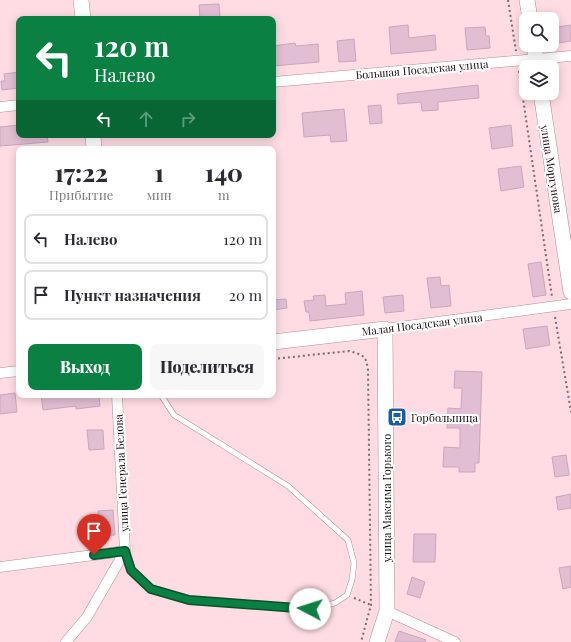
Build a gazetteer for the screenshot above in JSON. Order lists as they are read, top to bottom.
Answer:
{
  "streets": {
    "main road": ["улица Моргунова", "Малая Посадская улица", "улица Максима Горького"],
    "street": ["Большая Посадская улица", "улица Генерала Белова"]
  },
  "crossings": [
    ["Малая Посадская улица", "улица Максима Горького"]
  ],
  "places": {
    "bus stop": ["Горбольница"]
  },
  "page": {
    "turn": ["120 m", "Налево"],
    "eta": [
      "17:22",
      "Прибытие",
      "1",
      "мин",
      "140",
      "m"
    ],
    "list": [
      {
        "name": "Налево",
        "value": "120 m"
      },
      {
        "name": "Пункт назначения",
        "value": "20 m"
      }
    ],
    "buttons": ["Выход", "Поделиться"]
  }
}
